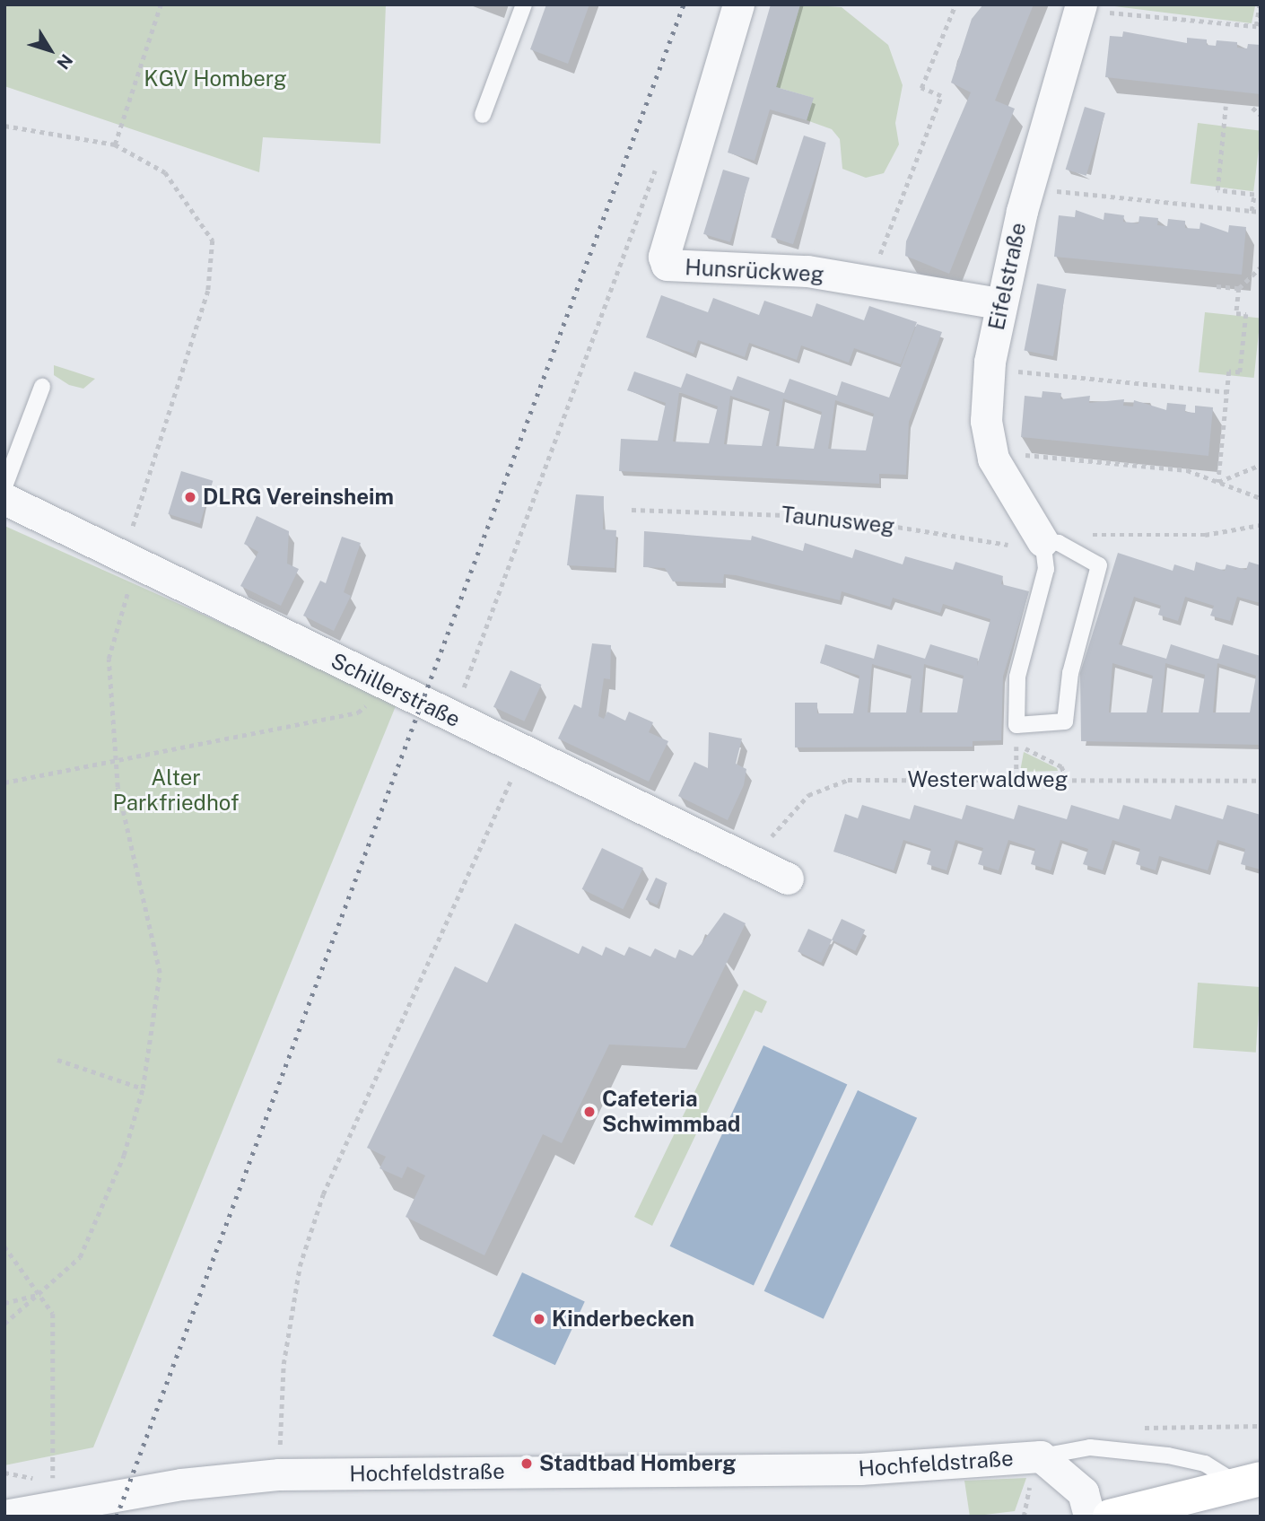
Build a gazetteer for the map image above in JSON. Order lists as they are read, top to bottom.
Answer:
{
  "streets": {
    "street": [
      "Hunsrückweg",
      "Eifelstraße",
      "Schillerstraße",
      "Hochfeldstraße"
    ],
    "path": ["Taunusweg", "Westerwaldweg"]
  },
  "crossings": [
    ["Hunsrückweg", "Eifelstraße"],
    ["Eifelstraße", "Taunusweg"],
    ["Schillerstraße", "Westerwaldweg"]
  ],
  "parks": ["KGV Homberg", "Alter Parkfriedhof"],
  "places": [
    "DLRG Vereinsheim",
    "Cafeteria Schwimmbad",
    "Kinderbecken",
    "Stadtbad Homberg"
  ],
  "north": "bottom right"
}
